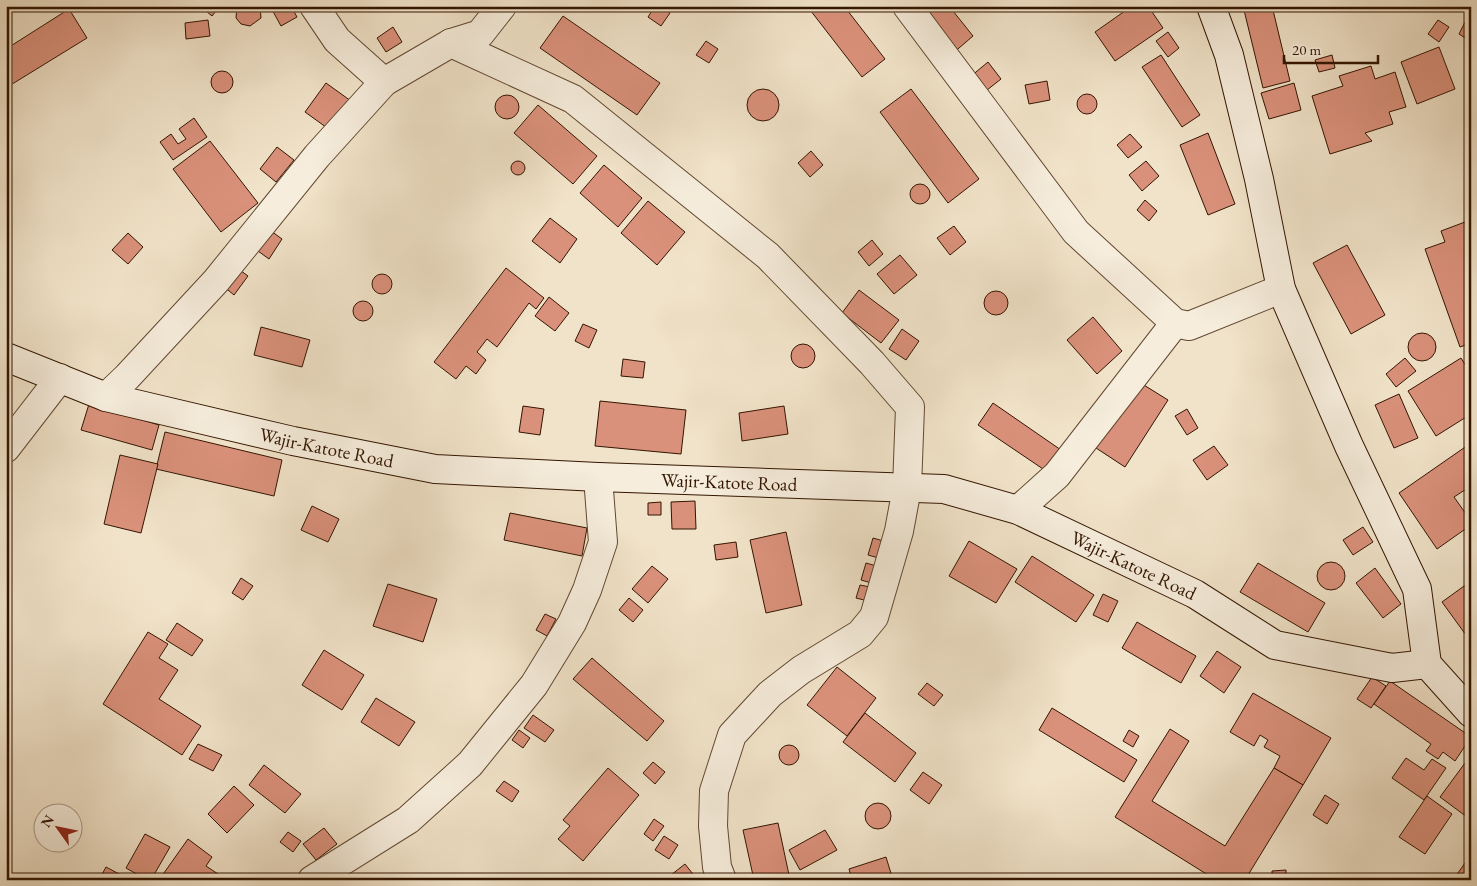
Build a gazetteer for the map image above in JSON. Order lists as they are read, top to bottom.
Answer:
{
  "streets": {
    "street": ["Wajir-Katote Road"]
  },
  "scale_bar": "20 m",
  "north": "top left"
}
